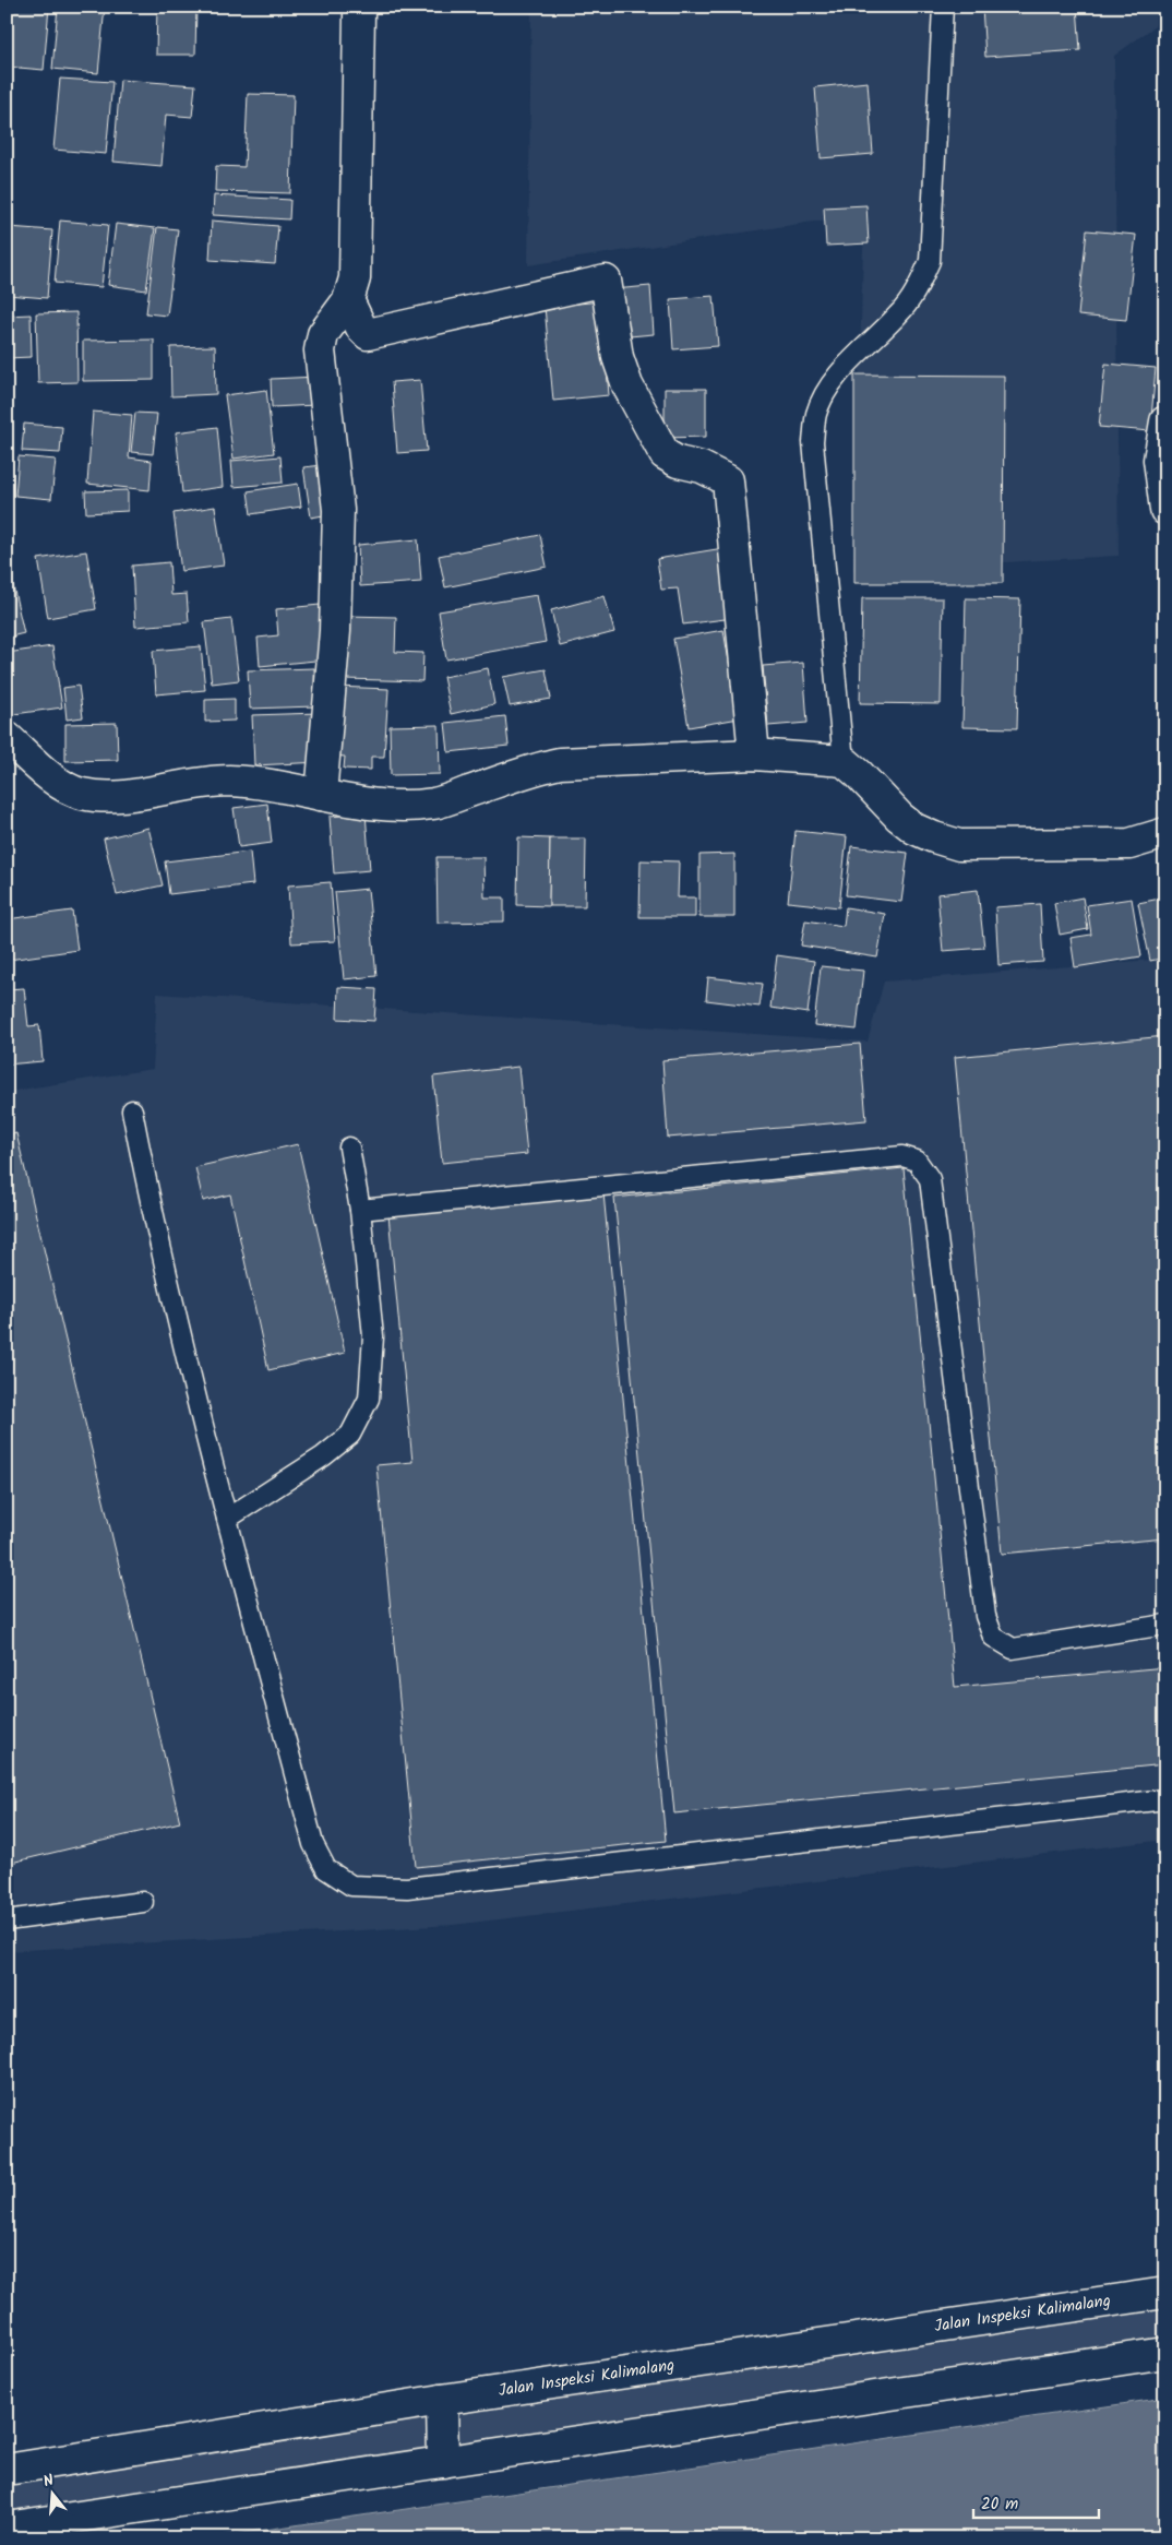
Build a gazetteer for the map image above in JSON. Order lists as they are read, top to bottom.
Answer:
{
  "streets": {
    "street": ["Jalan Inspeksi Kalimalang"]
  },
  "scale_bar": "20 m",
  "north": "top"
}
